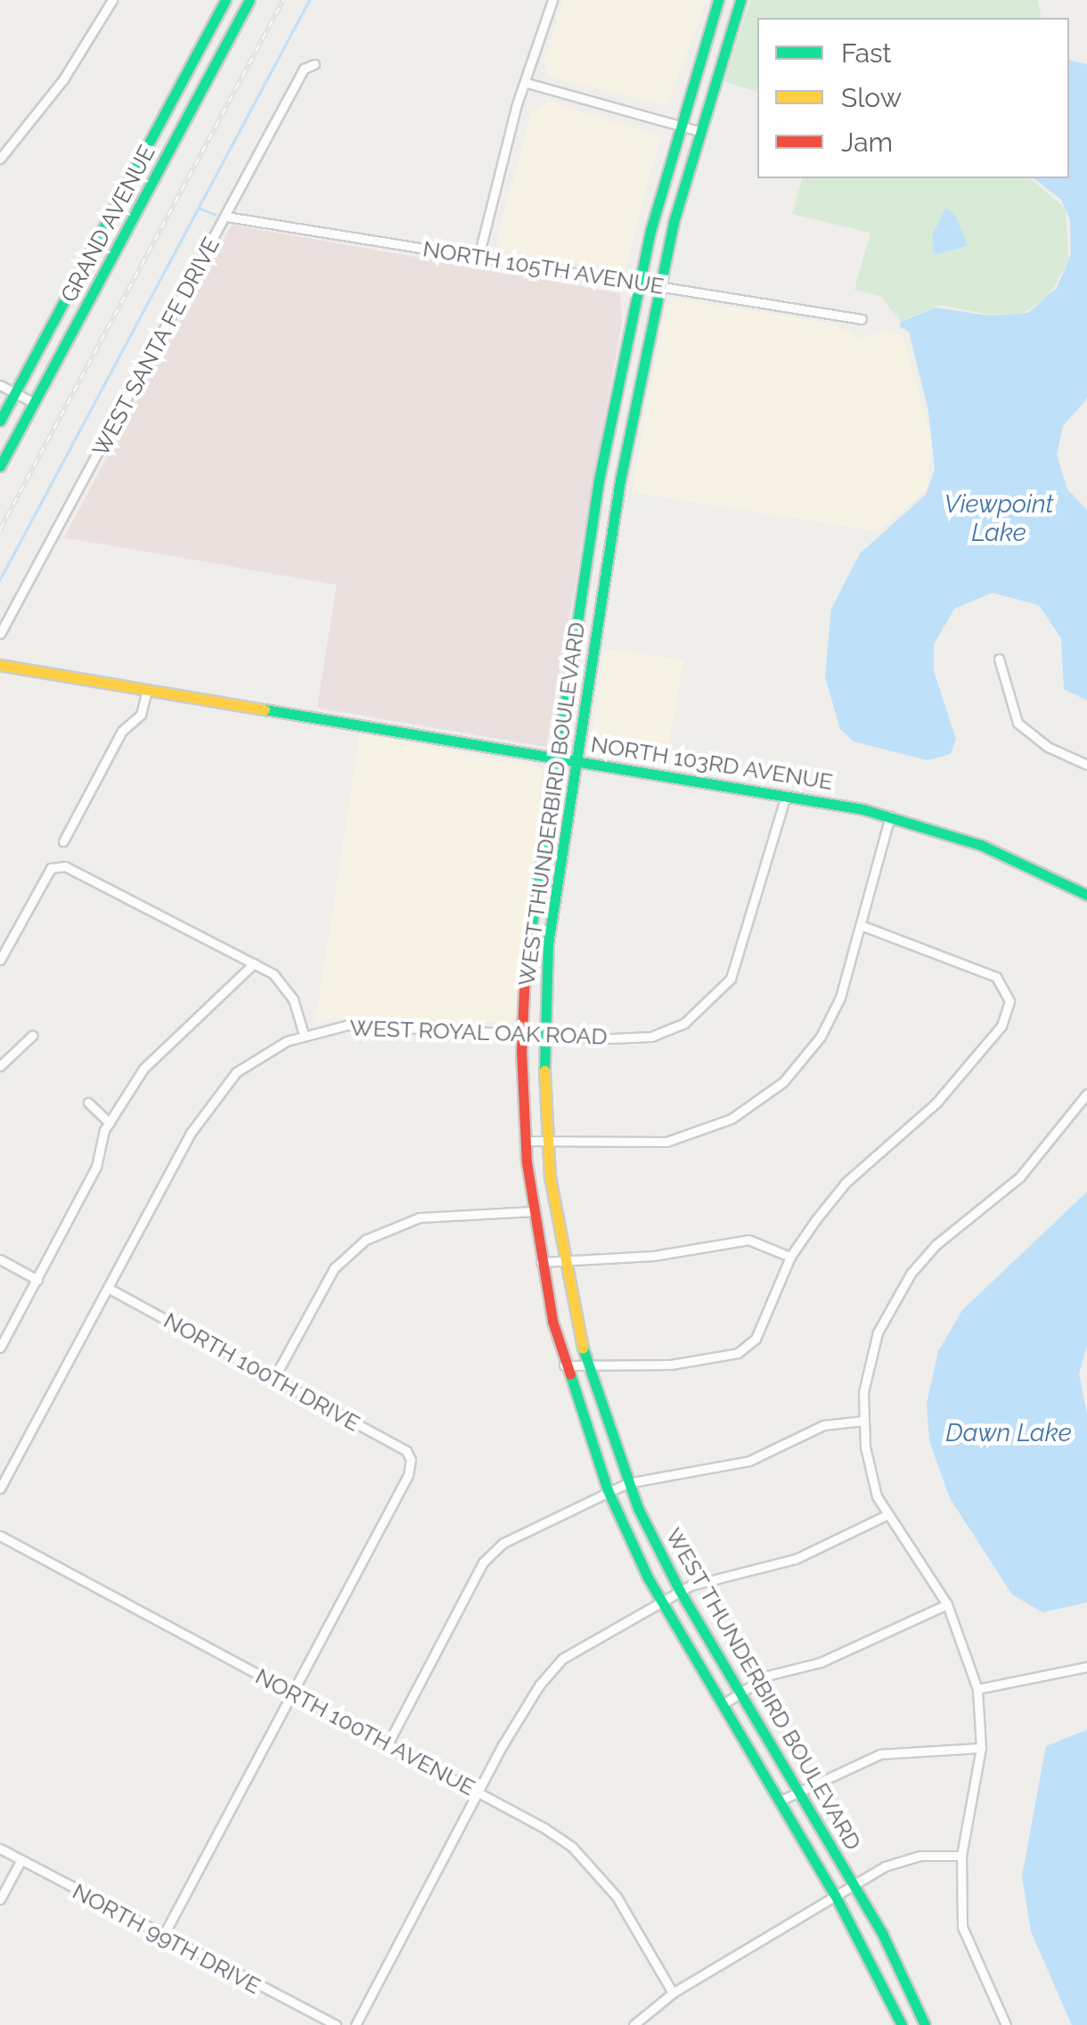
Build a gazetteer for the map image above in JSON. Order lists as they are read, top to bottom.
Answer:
{
  "streets": {
    "main road": ["GRAND AVENUE", "NORTH 103RD AVENUE", "WEST THUNDERBIRD BOULEVARD"],
    "street": [
      "NORTH 105TH AVENUE",
      "WEST SANTA FE DRIVE",
      "WEST ROYAL OAK ROAD",
      "NORTH 100TH DRIVE",
      "NORTH 100TH AVENUE",
      "NORTH 99TH DRIVE"
    ]
  },
  "crossings": [
    ["NORTH 105TH AVENUE", "WEST SANTA FE DRIVE"],
    ["NORTH 105TH AVENUE", "WEST THUNDERBIRD BOULEVARD"],
    ["NORTH 103RD AVENUE", "WEST THUNDERBIRD BOULEVARD"],
    ["NORTH 103RD AVENUE", "WEST ROYAL OAK ROAD"],
    ["WEST THUNDERBIRD BOULEVARD", "WEST ROYAL OAK ROAD"],
    ["WEST ROYAL OAK ROAD", "NORTH 100TH DRIVE"],
    ["NORTH 100TH DRIVE", "NORTH 100TH AVENUE"]
  ],
  "water": ["Viewpoint Lake", "Dawn Lake"],
  "legend": ["Fast", "Slow", "Jam"]
}
